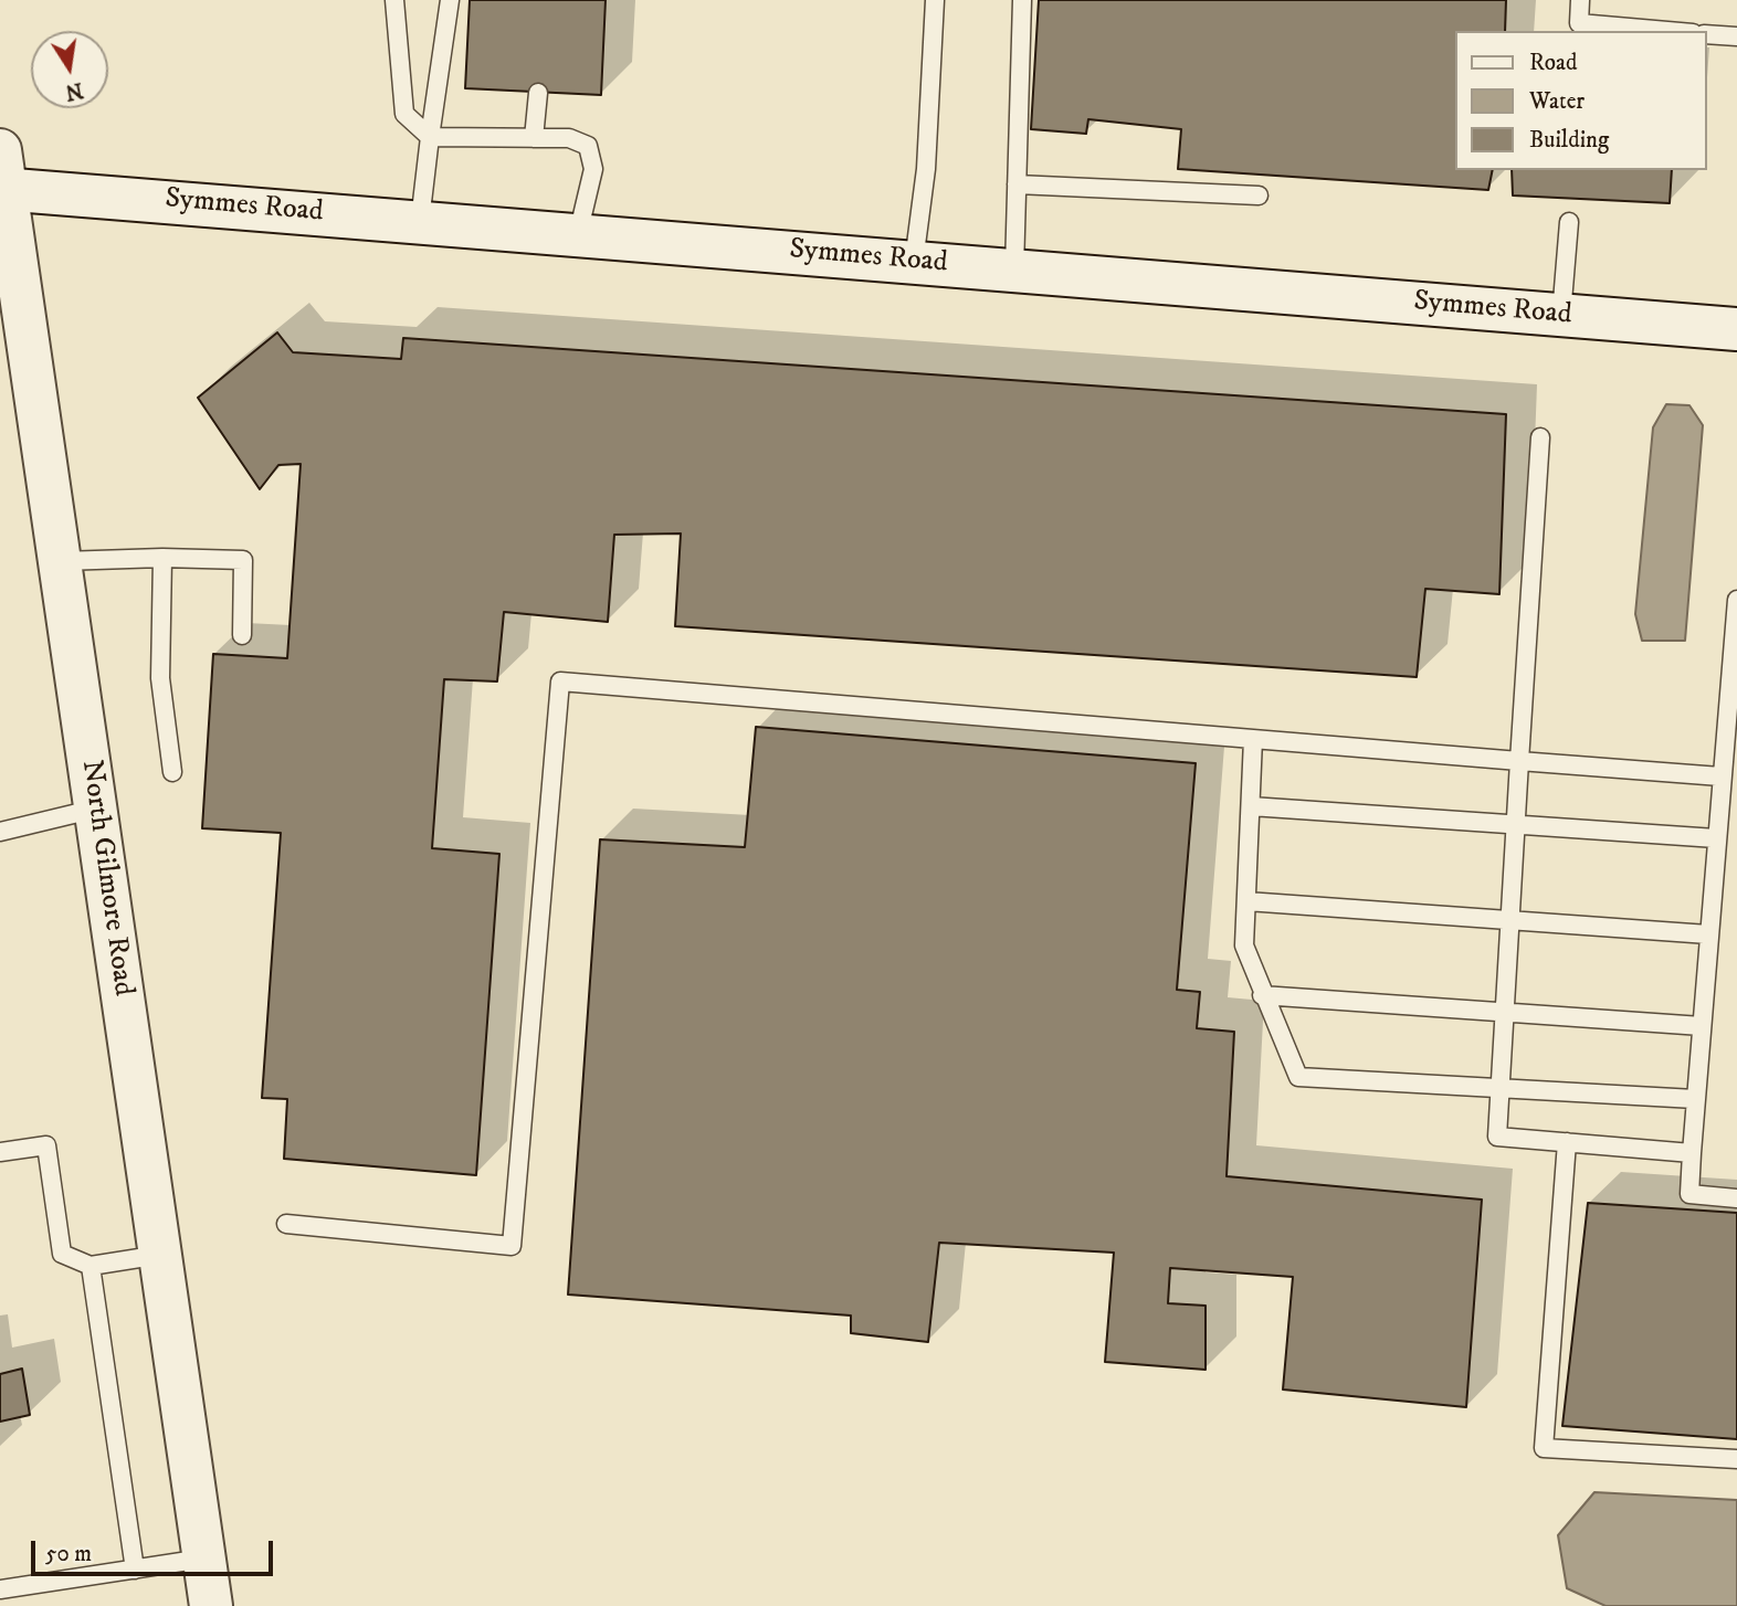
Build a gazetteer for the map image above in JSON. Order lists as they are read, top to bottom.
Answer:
{
  "streets": {
    "main road": ["Symmes Road", "North Gilmore Road"]
  },
  "crossings": [
    ["Symmes Road", "North Gilmore Road"]
  ],
  "legend": ["Road", "Water", "Building"],
  "scale_bar": "50 m",
  "north": "bottom"
}
